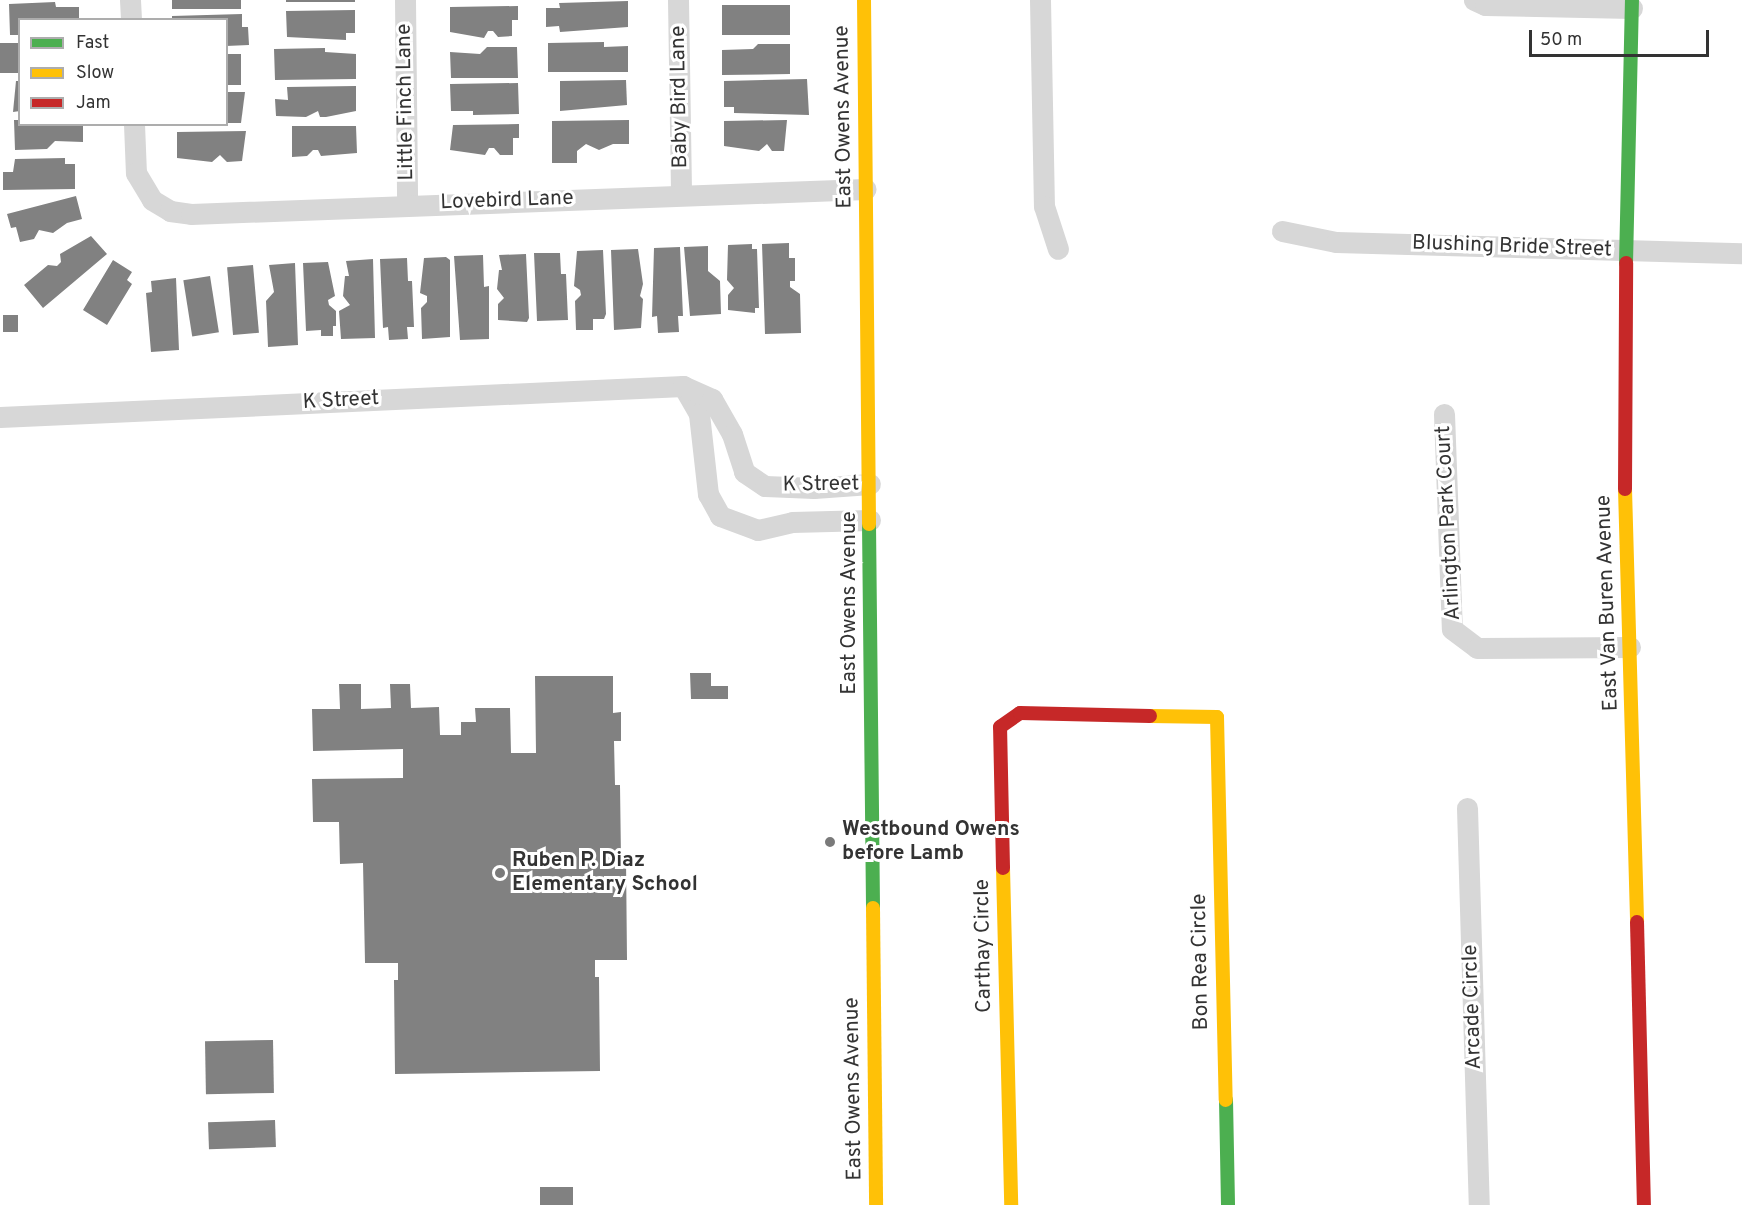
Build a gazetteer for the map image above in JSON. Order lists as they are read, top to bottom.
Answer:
{
  "streets": {
    "street": [
      "Baby Bird Lane",
      "Little Finch Lane",
      "East Owens Avenue",
      "Lovebird Lane",
      "Blushing Bride Street",
      "K Street",
      "Arlington Park Court",
      "East Van Buren Avenue",
      "Carthay Circle",
      "Bon Rea Circle",
      "Arcade Circle"
    ]
  },
  "crossings": [
    ["Baby Bird Lane", "Lovebird Lane"],
    ["Little Finch Lane", "Lovebird Lane"],
    ["East Owens Avenue", "Lovebird Lane"],
    ["East Owens Avenue", "K Street"],
    ["Blushing Bride Street", "East Van Buren Avenue"],
    ["Arlington Park Court", "East Van Buren Avenue"],
    ["Carthay Circle", "Bon Rea Circle"]
  ],
  "places": ["Westbound Owens before Lamb", "Ruben P. Diaz Elementary School"],
  "legend": ["Fast", "Slow", "Jam"],
  "scale_bar": "50 m"
}
